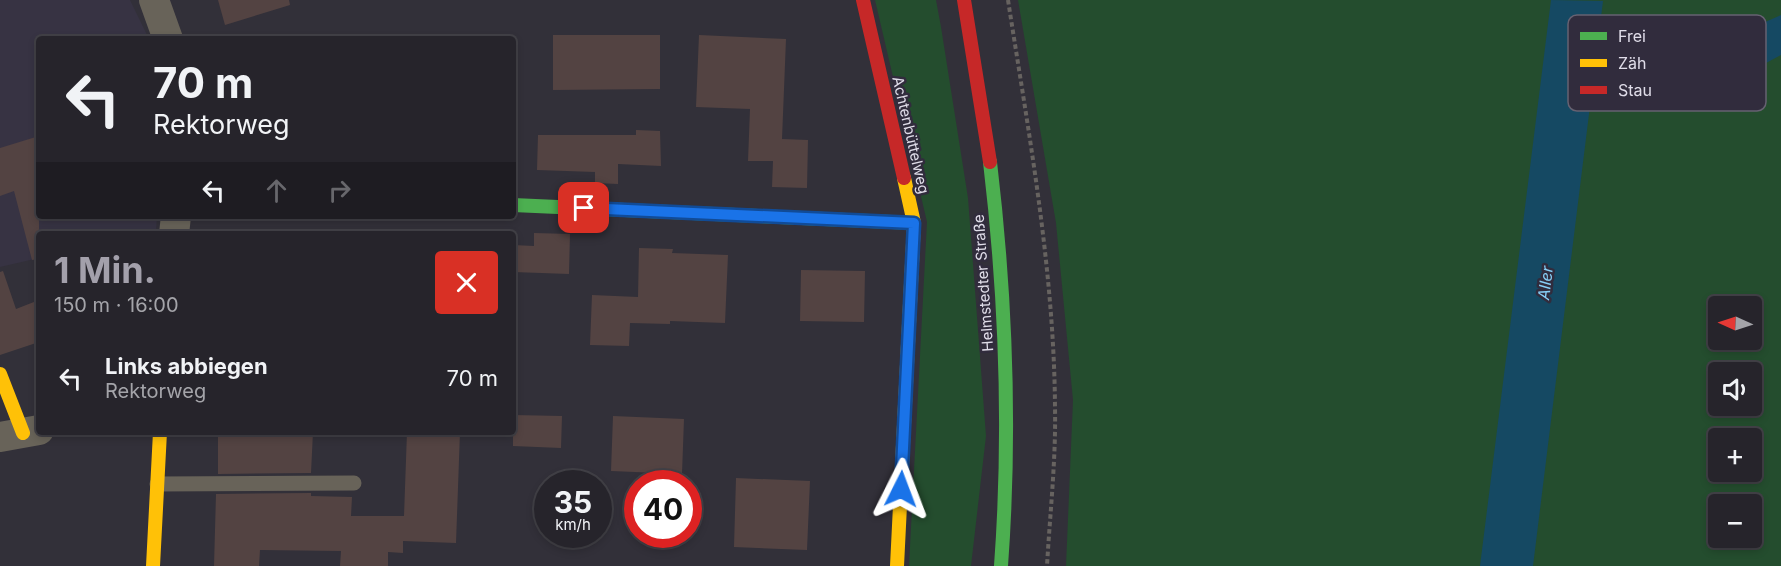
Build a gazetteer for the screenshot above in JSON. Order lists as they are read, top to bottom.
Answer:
{
  "streets": {
    "street": ["Achtenbüttelweg", "Helmstedter Straße"]
  },
  "water": ["Aller"],
  "legend": ["Frei", "Zäh", "Stau"],
  "north": "left",
  "page": {
    "turn": ["70 m", "Rektorweg"],
    "heading": ["1 Min.", "150 m · 16:00"],
    "map_buttons": ["+", "−"],
    "list": [
      {
        "name": "Links abbiegen",
        "note": "Rektorweg",
        "value": "70 m"
      }
    ],
    "speed": "35 km/h",
    "limit": "40"
  }
}
